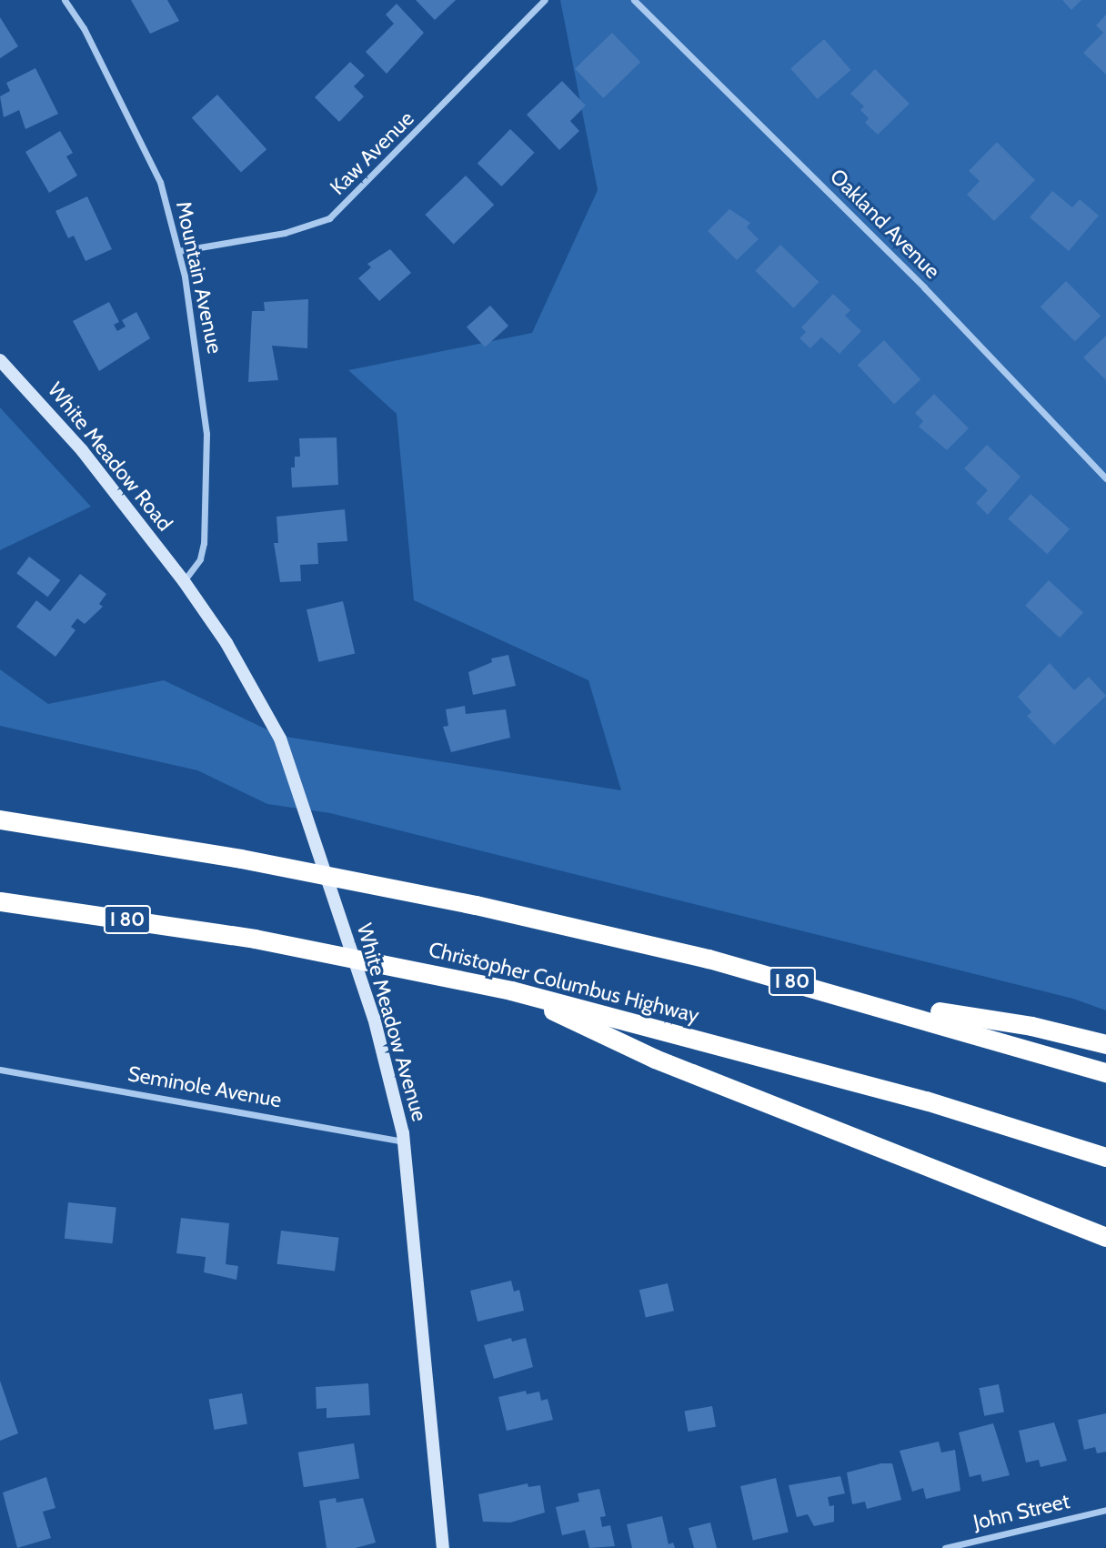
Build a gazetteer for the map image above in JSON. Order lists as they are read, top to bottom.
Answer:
{
  "streets": {
    "highway": ["I 80", "Christopher Columbus Highway"],
    "street": [
      "Kaw Avenue",
      "Oakland Avenue",
      "Mountain Avenue",
      "White Meadow Road",
      "White Meadow Avenue",
      "Seminole Avenue",
      "John Street"
    ]
  },
  "crossings": [
    ["Kaw Avenue", "Mountain Avenue"],
    ["Mountain Avenue", "White Meadow Road"],
    ["Mountain Avenue", "White Meadow Avenue"],
    ["White Meadow Road", "White Meadow Avenue"],
    ["White Meadow Avenue", "Seminole Avenue"]
  ]
}
